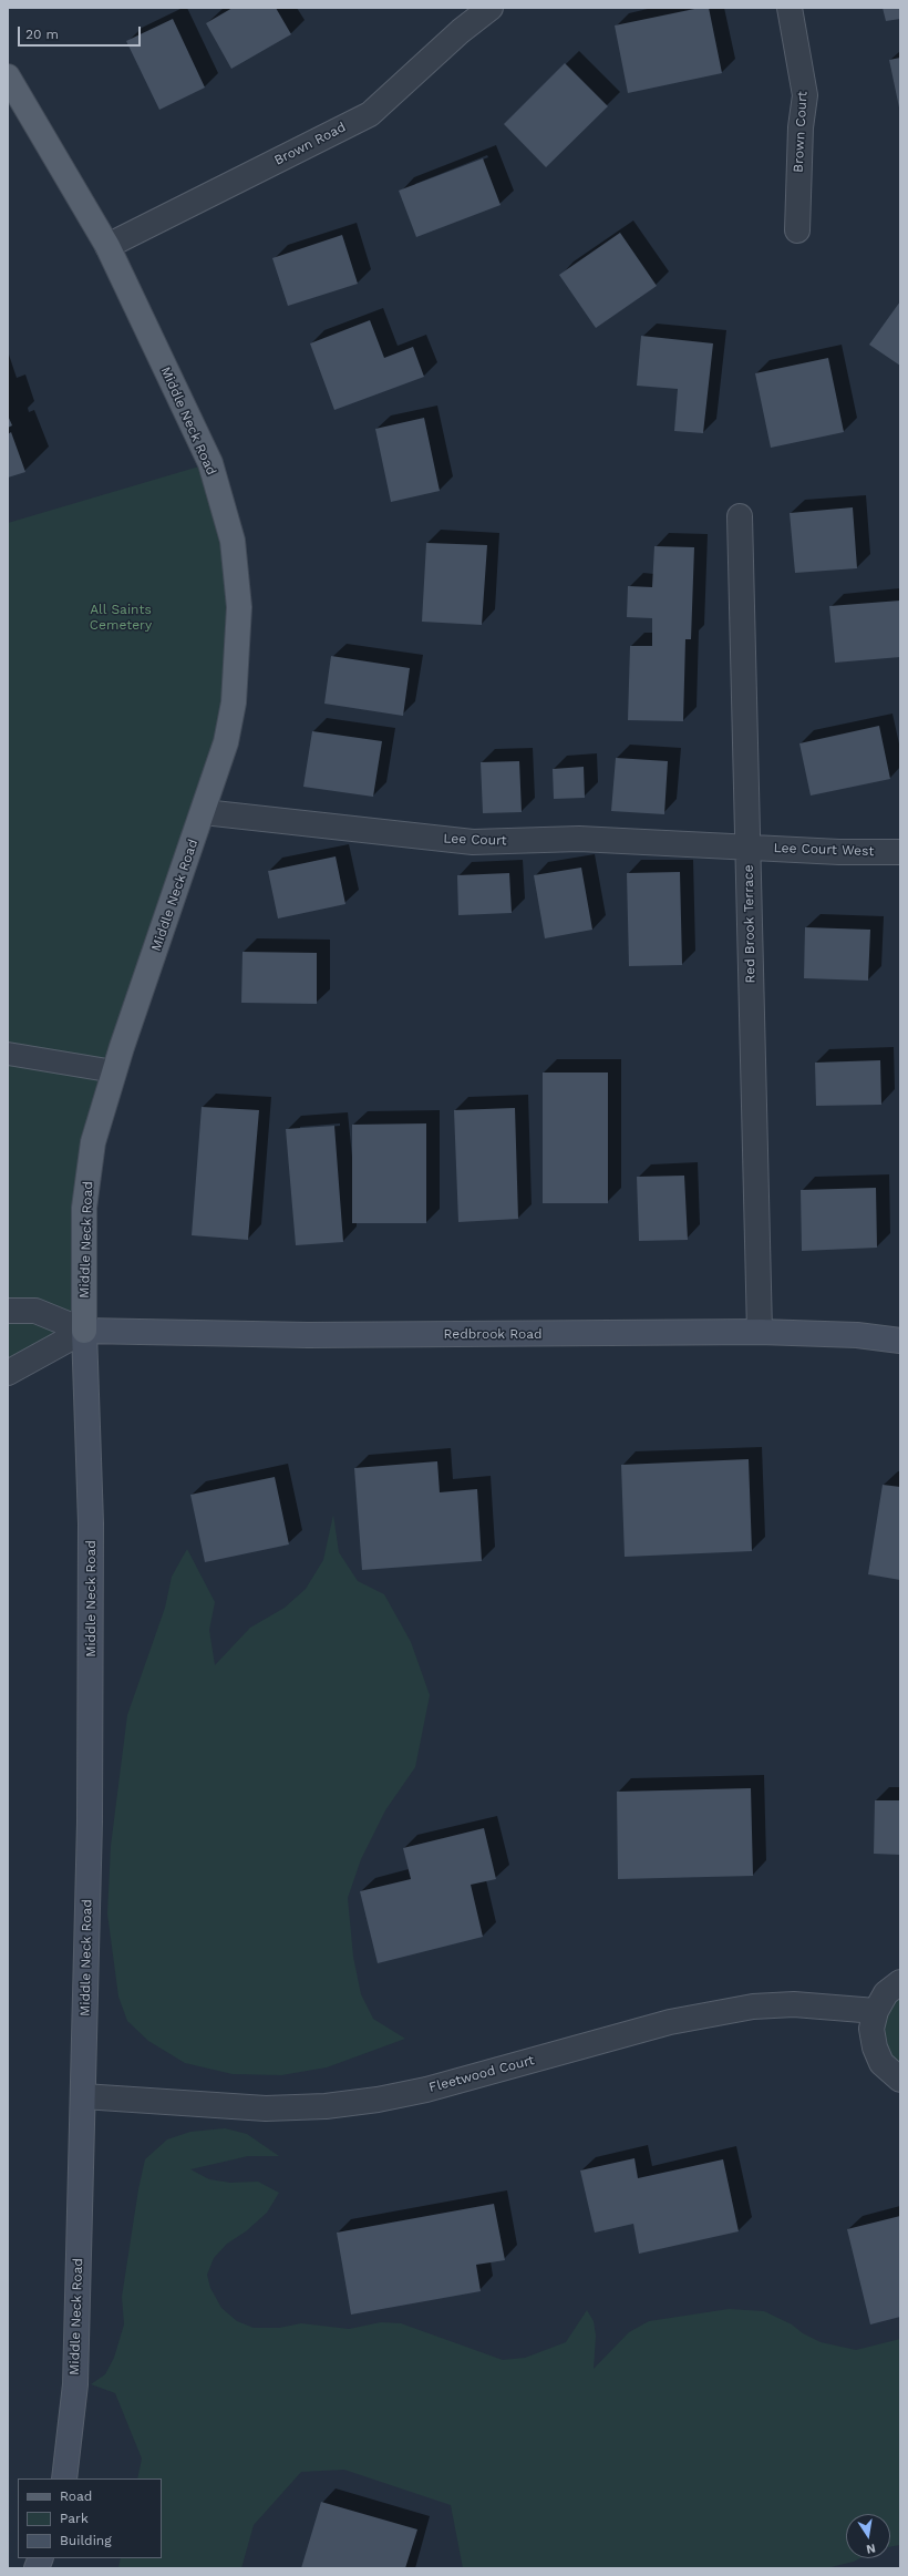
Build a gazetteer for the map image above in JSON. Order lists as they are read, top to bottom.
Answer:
{
  "streets": {
    "main road": ["Middle Neck Road", "Redbrook Road"],
    "street": [
      "Brown Court",
      "Brown Road",
      "Lee Court",
      "Lee Court West",
      "Red Brook Terrace",
      "Fleetwood Court"
    ]
  },
  "crossings": [
    ["Brown Road", "Middle Neck Road"],
    ["Middle Neck Road", "Lee Court"],
    ["Middle Neck Road", "Redbrook Road"],
    ["Middle Neck Road", "Fleetwood Court"],
    ["Lee Court", "Lee Court West"],
    ["Lee Court", "Red Brook Terrace"],
    ["Lee Court West", "Red Brook Terrace"],
    ["Red Brook Terrace", "Redbrook Road"]
  ],
  "parks": ["All Saints Cemetery"],
  "legend": ["Road", "Park", "Building"],
  "scale_bar": "20 m",
  "north": "bottom"
}
